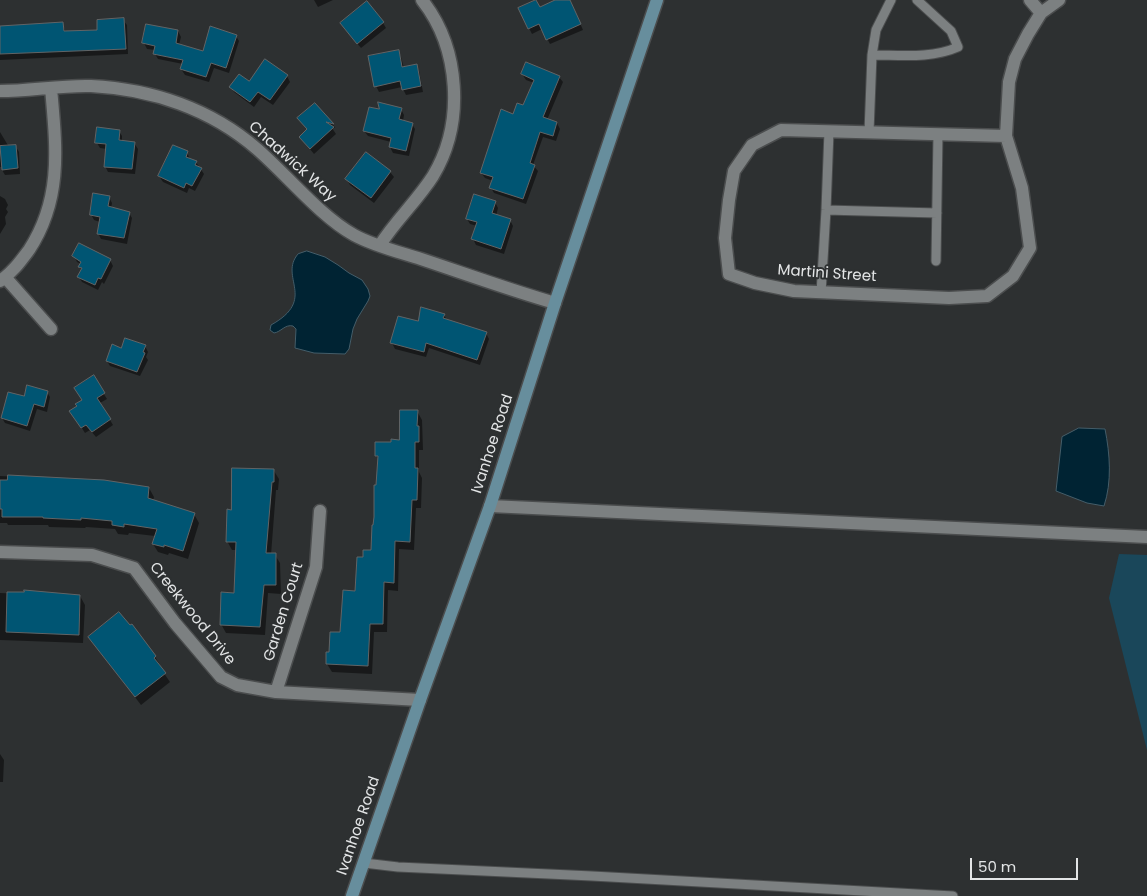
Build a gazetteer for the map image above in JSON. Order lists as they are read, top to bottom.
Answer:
{
  "streets": {
    "main road": ["Ivanhoe Road"],
    "street": [
      "Chadwick Way",
      "Martini Street",
      "Garden Court",
      "Creekwood Drive"
    ]
  },
  "crossings": [
    ["Chadwick Way", "Ivanhoe Road"],
    ["Ivanhoe Road", "Creekwood Drive"],
    ["Garden Court", "Creekwood Drive"]
  ],
  "scale_bar": "50 m"
}
